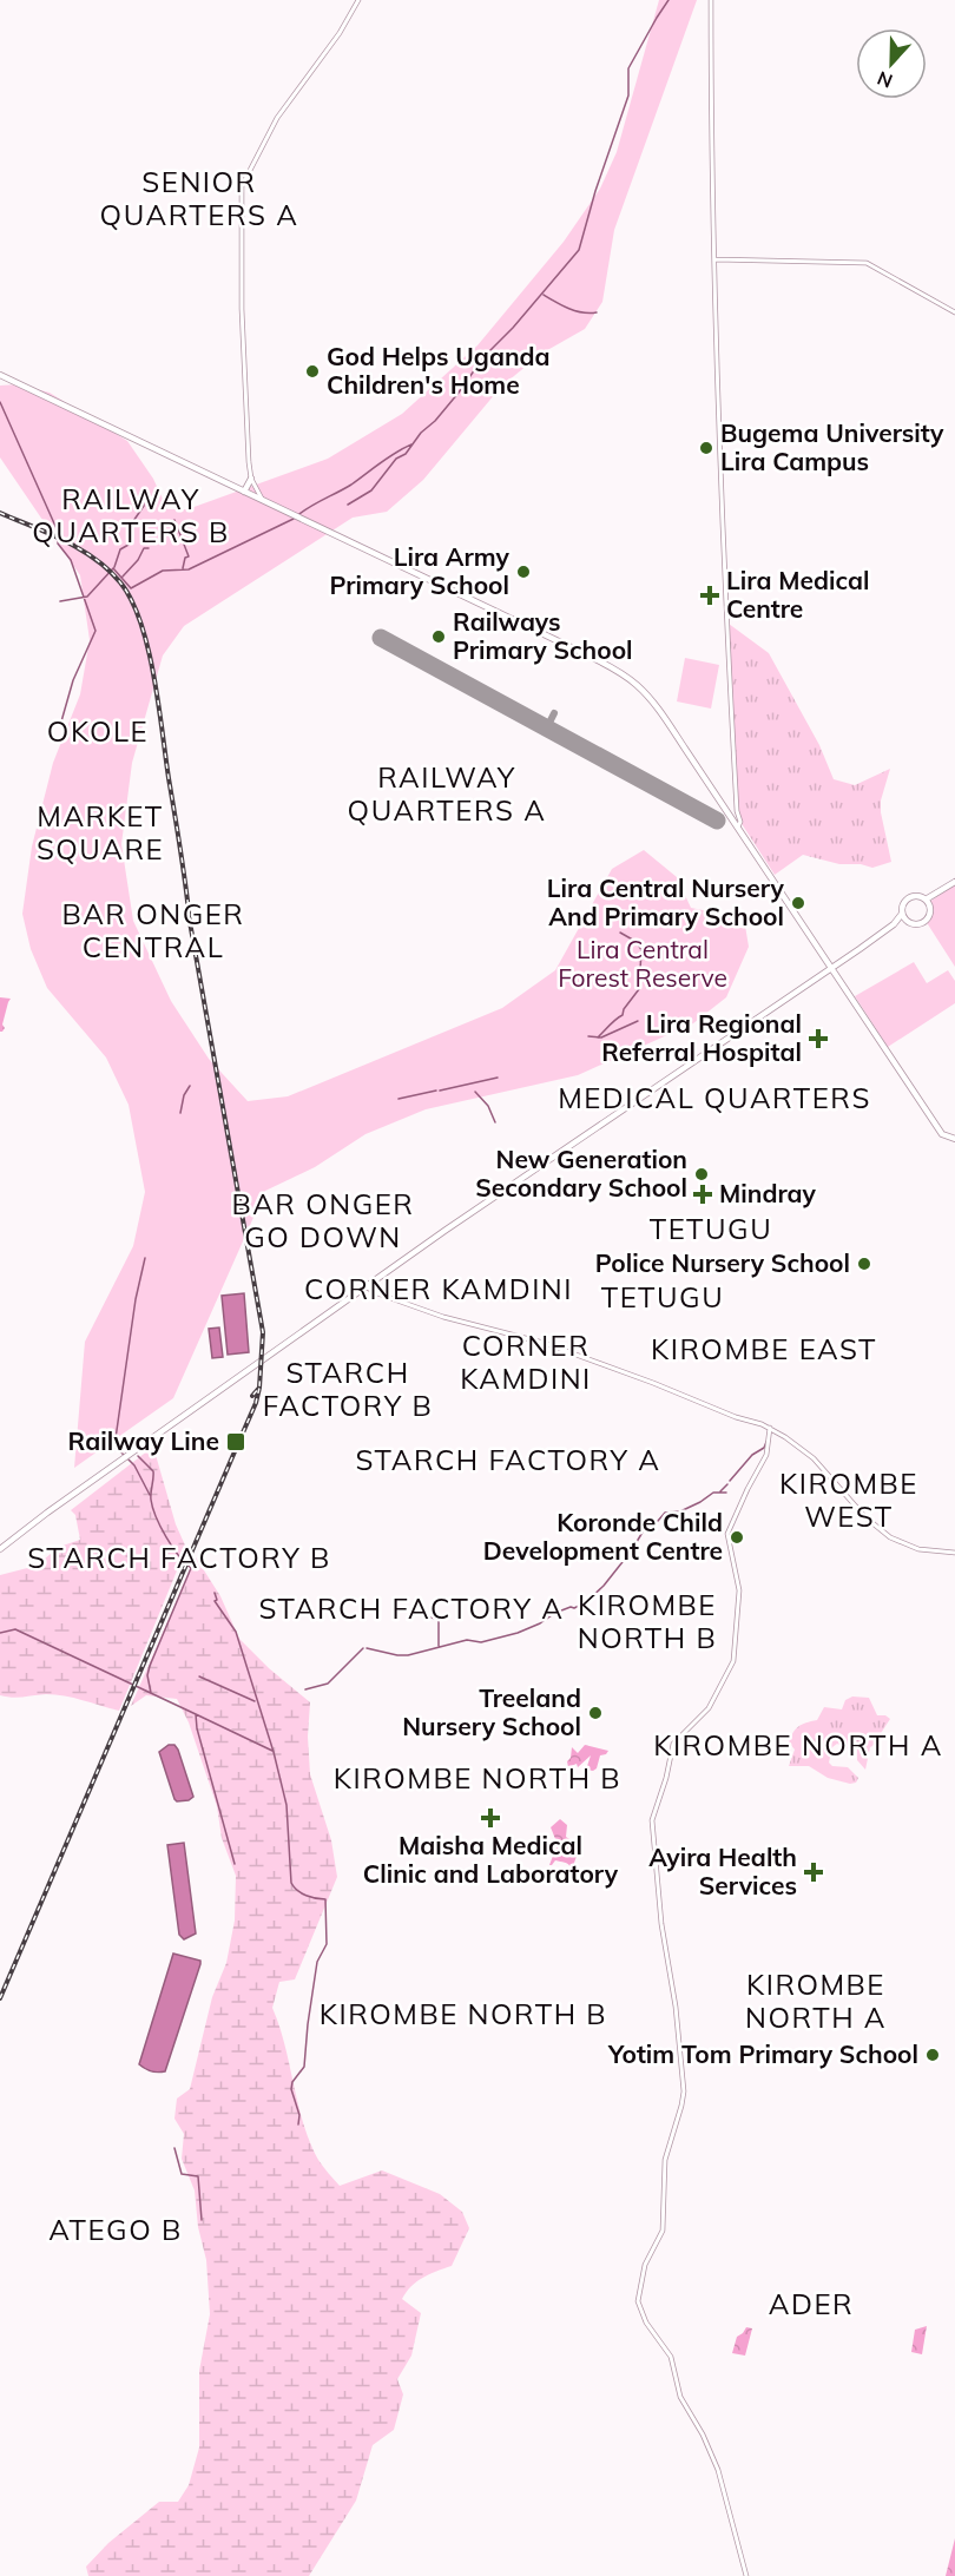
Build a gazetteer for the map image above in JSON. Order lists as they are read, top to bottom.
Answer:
{
  "districts": [
    "SENIOR QUARTERS A",
    "RAILWAY QUARTERS B",
    "OKOLE",
    "RAILWAY QUARTERS A",
    "MARKET SQUARE",
    "BAR ONGER CENTRAL",
    "MEDICAL QUARTERS",
    "BAR ONGER GO DOWN",
    "TETUGU",
    "CORNER KAMDINI",
    "TETUGU",
    "CORNER KAMDINI",
    "KIROMBE EAST",
    "STARCH FACTORY B",
    "STARCH FACTORY A",
    "KIROMBE WEST",
    "STARCH FACTORY B",
    "KIROMBE NORTH B",
    "STARCH FACTORY A",
    "KIROMBE NORTH A",
    "KIROMBE NORTH B",
    "KIROMBE NORTH A",
    "KIROMBE NORTH B",
    "ATEGO B",
    "ADER"
  ],
  "parks": ["Lira Central Forest Reserve"],
  "places": {
    "other": [
      "God Helps Uganda Children's Home",
      "Bugema University Lira Campus",
      "Lira Army Primary School",
      "Railways Primary School",
      "Lira Central Nursery And Primary School",
      "New Generation Secondary School",
      "Police Nursery School",
      "Koronde Child Development Centre",
      "Treeland Nursery School",
      "Yotim Tom Primary School"
    ],
    "health": [
      "Lira Medical Centre",
      "Lira Regional Referral Hospital",
      "Mindray",
      "Maisha Medical Clinic and Laboratory",
      "Ayira Health Services"
    ],
    "transit": ["Railway Line"]
  },
  "north": "bottom"
}
